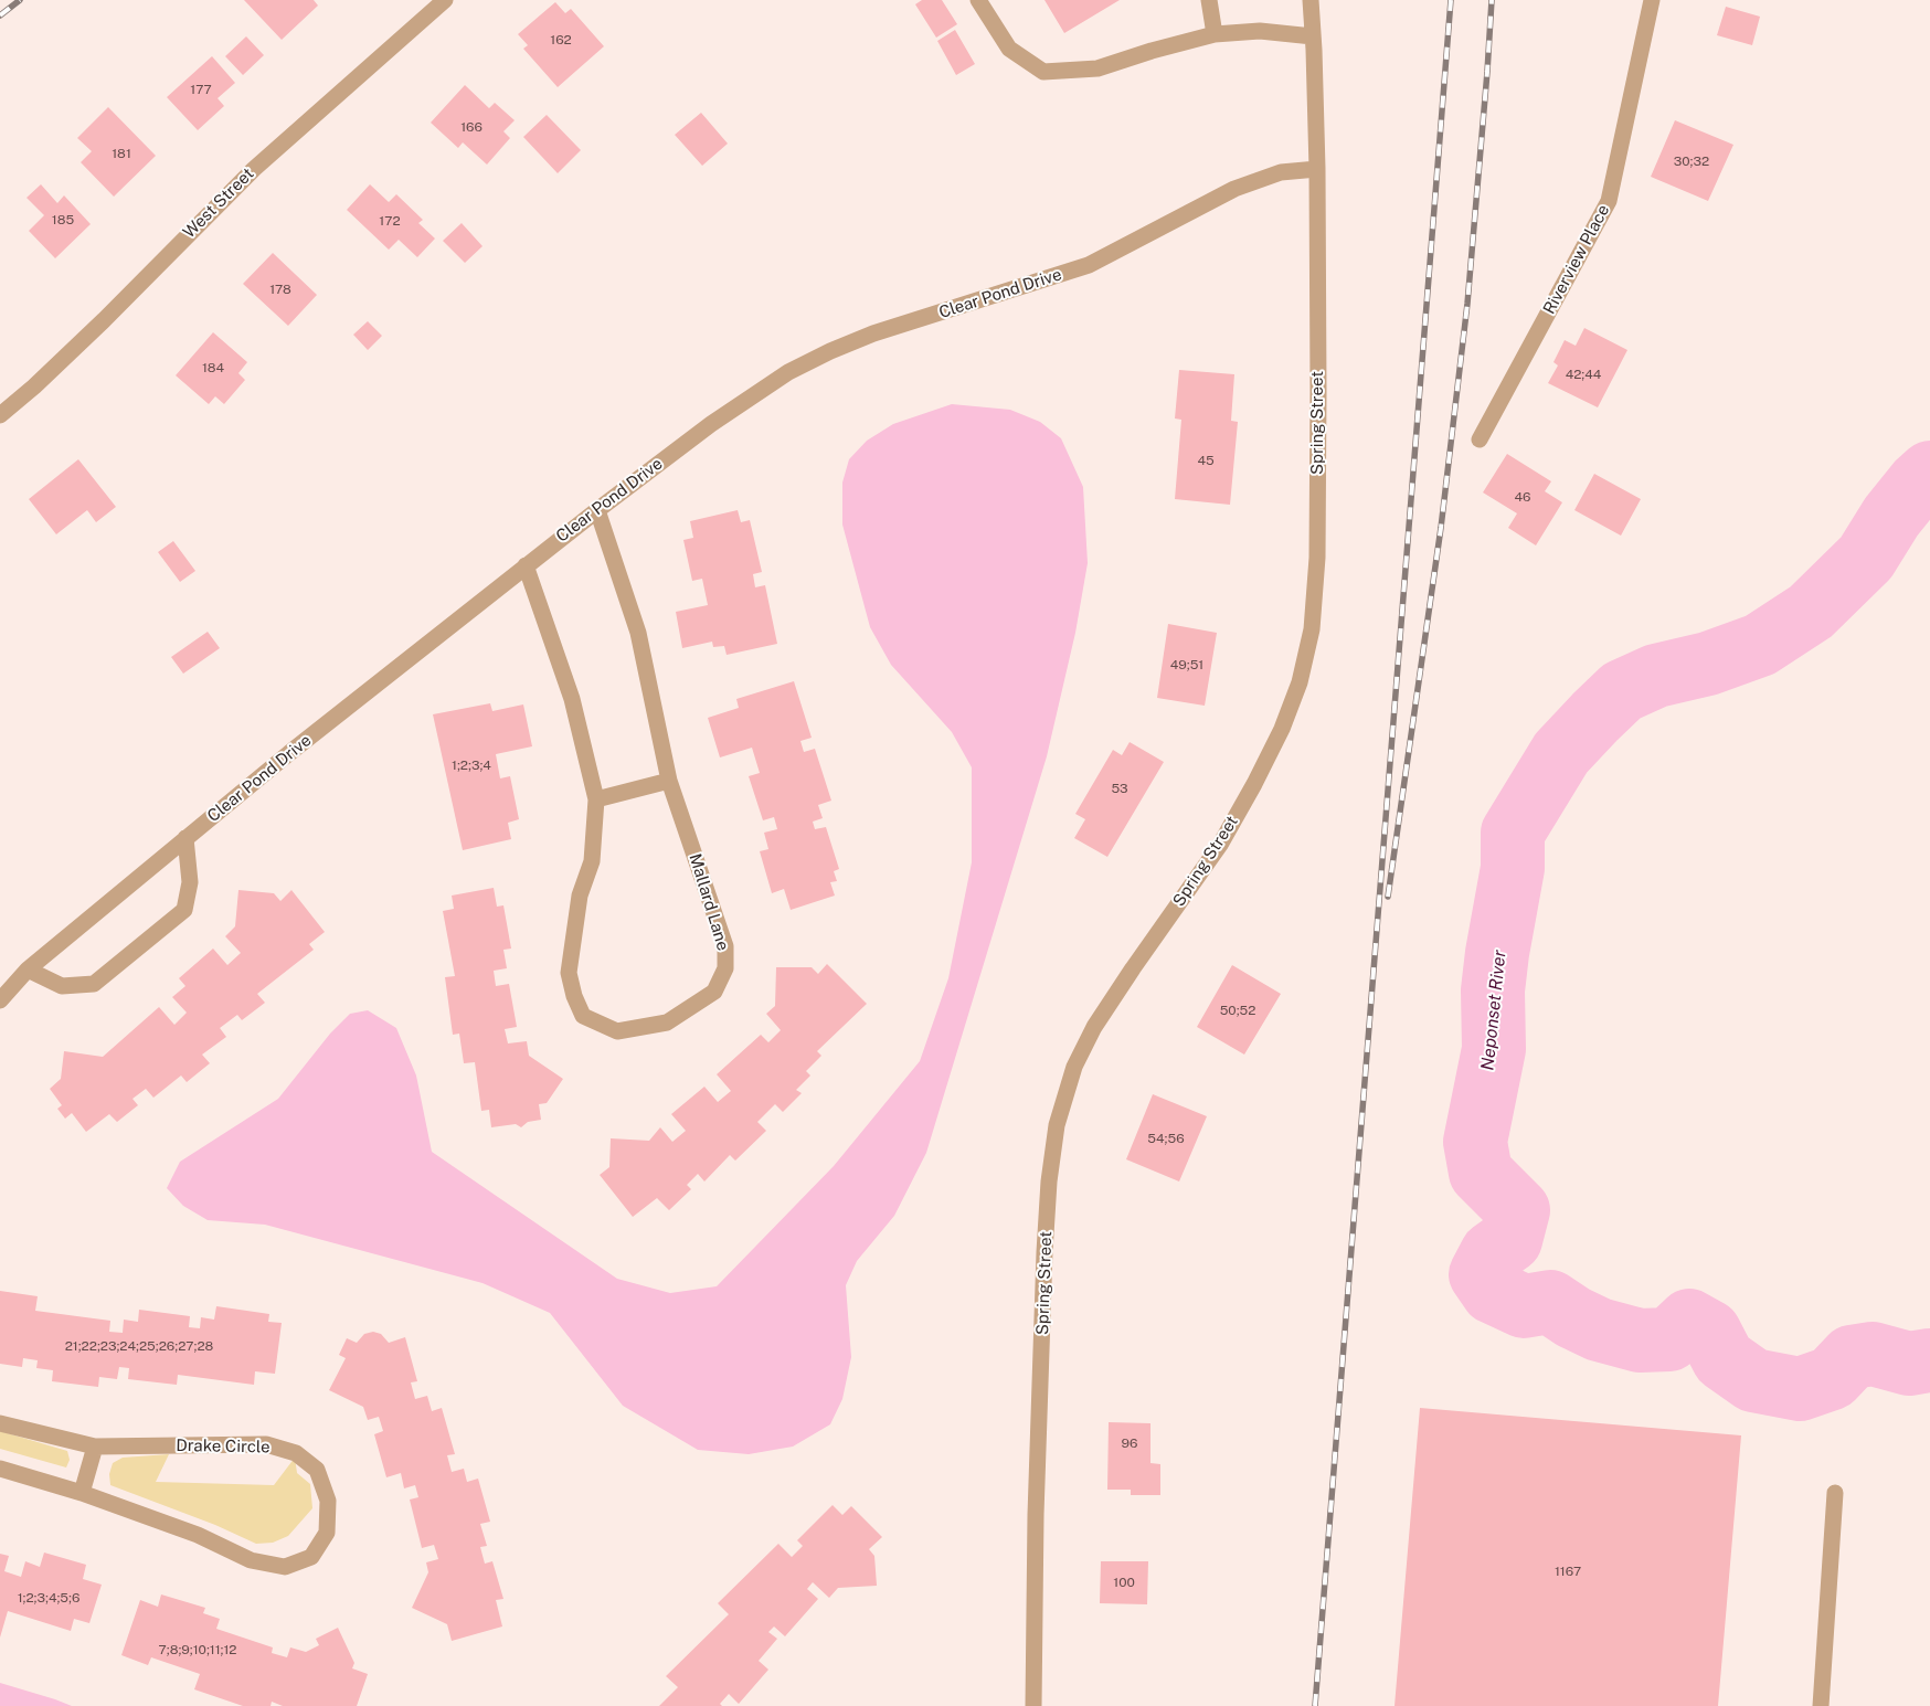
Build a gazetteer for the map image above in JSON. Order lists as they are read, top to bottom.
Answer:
{
  "streets": {
    "street": [
      "West Street",
      "Riverview Place",
      "Clear Pond Drive",
      "Spring Street",
      "Mallard Lane",
      "Drake Circle"
    ]
  },
  "crossings": [
    ["Clear Pond Drive", "Spring Street"],
    ["Clear Pond Drive", "Mallard Lane"]
  ],
  "water": ["Neponset River"],
  "house_numbers": [
    "162",
    "177",
    "166",
    "181",
    "30;32",
    "185",
    "172",
    "178",
    "184",
    "42;44",
    "45",
    "46",
    "49;51",
    "1;2;3;4",
    "53",
    "50;52",
    "54;56",
    "21;22;23;24;25;26;27;28",
    "96",
    "1167",
    "100",
    "1;2;3;4;5;6",
    "7;8;9;10;11;12"
  ]
}
